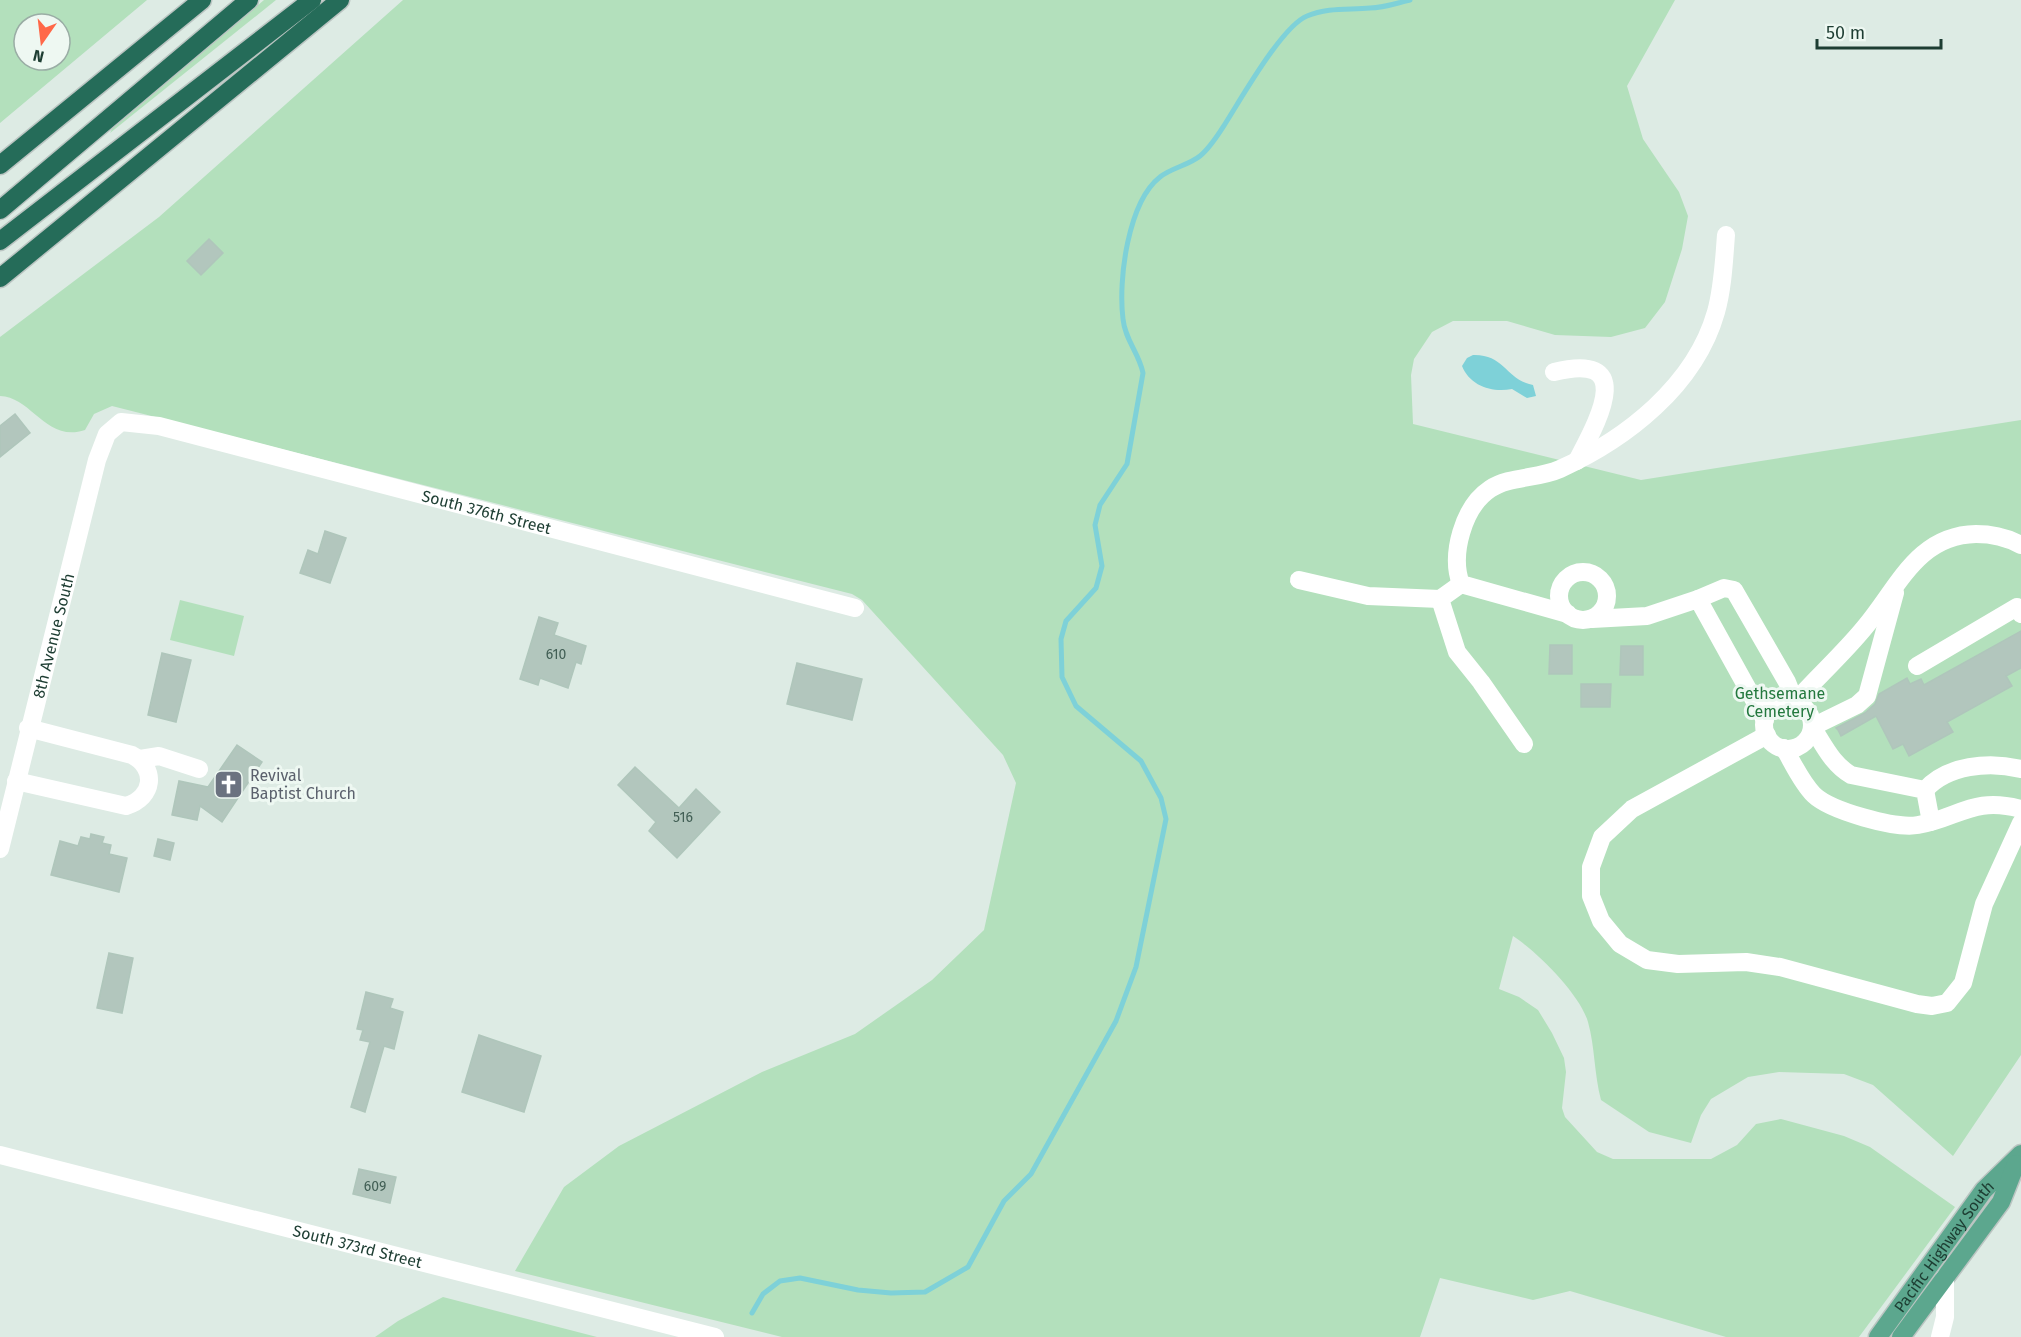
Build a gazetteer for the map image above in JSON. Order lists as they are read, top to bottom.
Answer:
{
  "streets": {
    "main road": ["Pacific Highway South"],
    "street": ["South 376th Street", "8th Avenue South", "South 373rd Street"]
  },
  "crossings": [
    ["South 376th Street", "8th Avenue South"]
  ],
  "parks": ["Gethsemane Cemetery"],
  "places": {
    "church": ["Revival Baptist Church"]
  },
  "house_numbers": ["610", "516", "609"],
  "scale_bar": "50 m",
  "north": "bottom"
}
